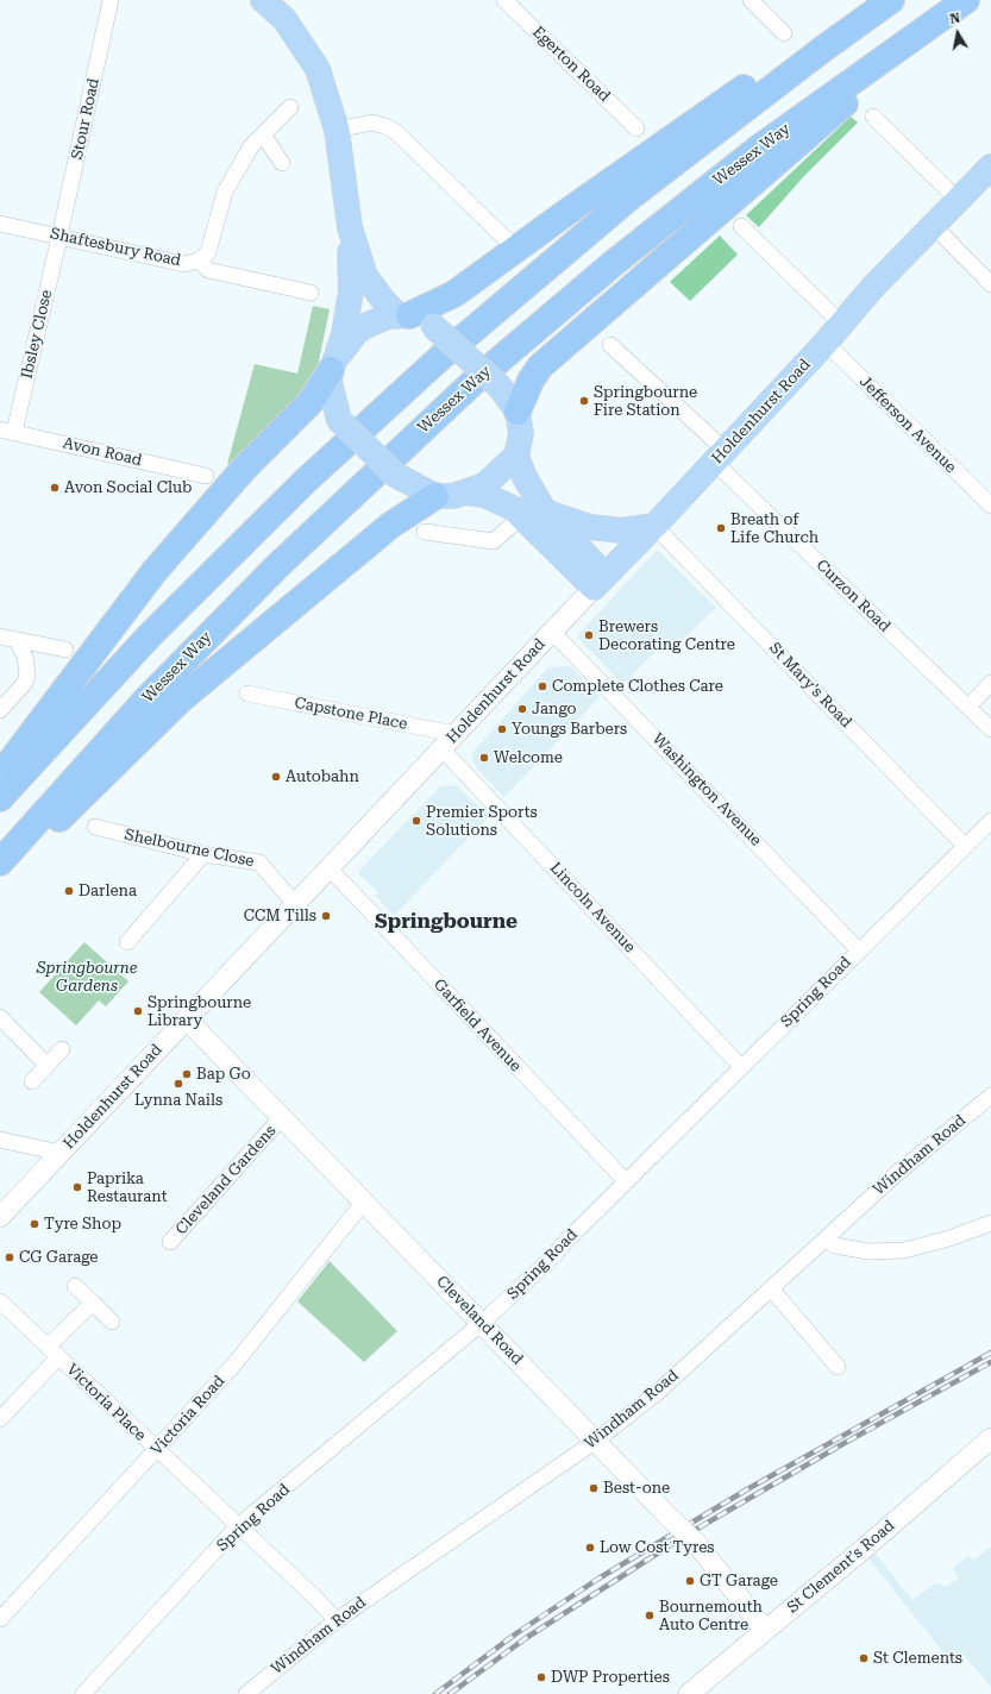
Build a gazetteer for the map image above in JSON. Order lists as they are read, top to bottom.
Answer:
{
  "streets": {
    "highway": ["Wessex Way"],
    "main road": ["Holdenhurst Road"],
    "street": [
      "Egerton Road",
      "Stour Road",
      "Shaftesbury Road",
      "Ibsley Close",
      "Jefferson Avenue",
      "Avon Road",
      "Curzon Road",
      "St Mary's Road",
      "Capstone Place",
      "Washington Avenue",
      "Shelbourne Close",
      "Lincoln Avenue",
      "Spring Road",
      "Garfield Avenue",
      "Windham Road",
      "Cleveland Gardens",
      "Cleveland Road",
      "Victoria Place",
      "Victoria Road",
      "St Clement's Road"
    ]
  },
  "crossings": [
    ["Stour Road", "Shaftesbury Road"],
    ["Stour Road", "Ibsley Close"],
    ["Shaftesbury Road", "Ibsley Close"],
    ["Ibsley Close", "Avon Road"],
    ["Holdenhurst Road", "Jefferson Avenue"],
    ["Holdenhurst Road", "Curzon Road"],
    ["Holdenhurst Road", "St Mary's Road"],
    ["Holdenhurst Road", "Capstone Place"],
    ["Holdenhurst Road", "Washington Avenue"],
    ["Holdenhurst Road", "Shelbourne Close"],
    ["Holdenhurst Road", "Lincoln Avenue"],
    ["Holdenhurst Road", "Garfield Avenue"],
    ["Holdenhurst Road", "Cleveland Road"],
    ["St Mary's Road", "Spring Road"],
    ["Washington Avenue", "Spring Road"],
    ["Lincoln Avenue", "Spring Road"],
    ["Spring Road", "Garfield Avenue"],
    ["Spring Road", "Cleveland Road"],
    ["Spring Road", "Victoria Place"],
    ["Windham Road", "Cleveland Road"],
    ["Windham Road", "Victoria Place"],
    ["Cleveland Gardens", "Cleveland Road"],
    ["Cleveland Road", "Victoria Road"],
    ["Cleveland Road", "St Clement's Road"],
    ["Victoria Place", "Victoria Road"]
  ],
  "districts": ["Springbourne"],
  "parks": ["Springbourne Gardens"],
  "places": [
    "Springbourne Fire Station",
    "Avon Social Club",
    "Breath of Life Church",
    "Brewers Decorating Centre",
    "Complete Clothes Care",
    "Jango",
    "Youngs Barbers",
    "Welcome",
    "Autobahn",
    "Premier Sports Solutions",
    "Darlena",
    "CCM Tills",
    "Springbourne Library",
    "Bap Go",
    "Lynna Nails",
    "Paprika Restaurant",
    "Tyre Shop",
    "CG Garage",
    "Best-one",
    "Low Cost Tyres",
    "GT Garage",
    "Bournemouth Auto Centre",
    "St Clements",
    "DWP Properties"
  ],
  "north": "top"
}
